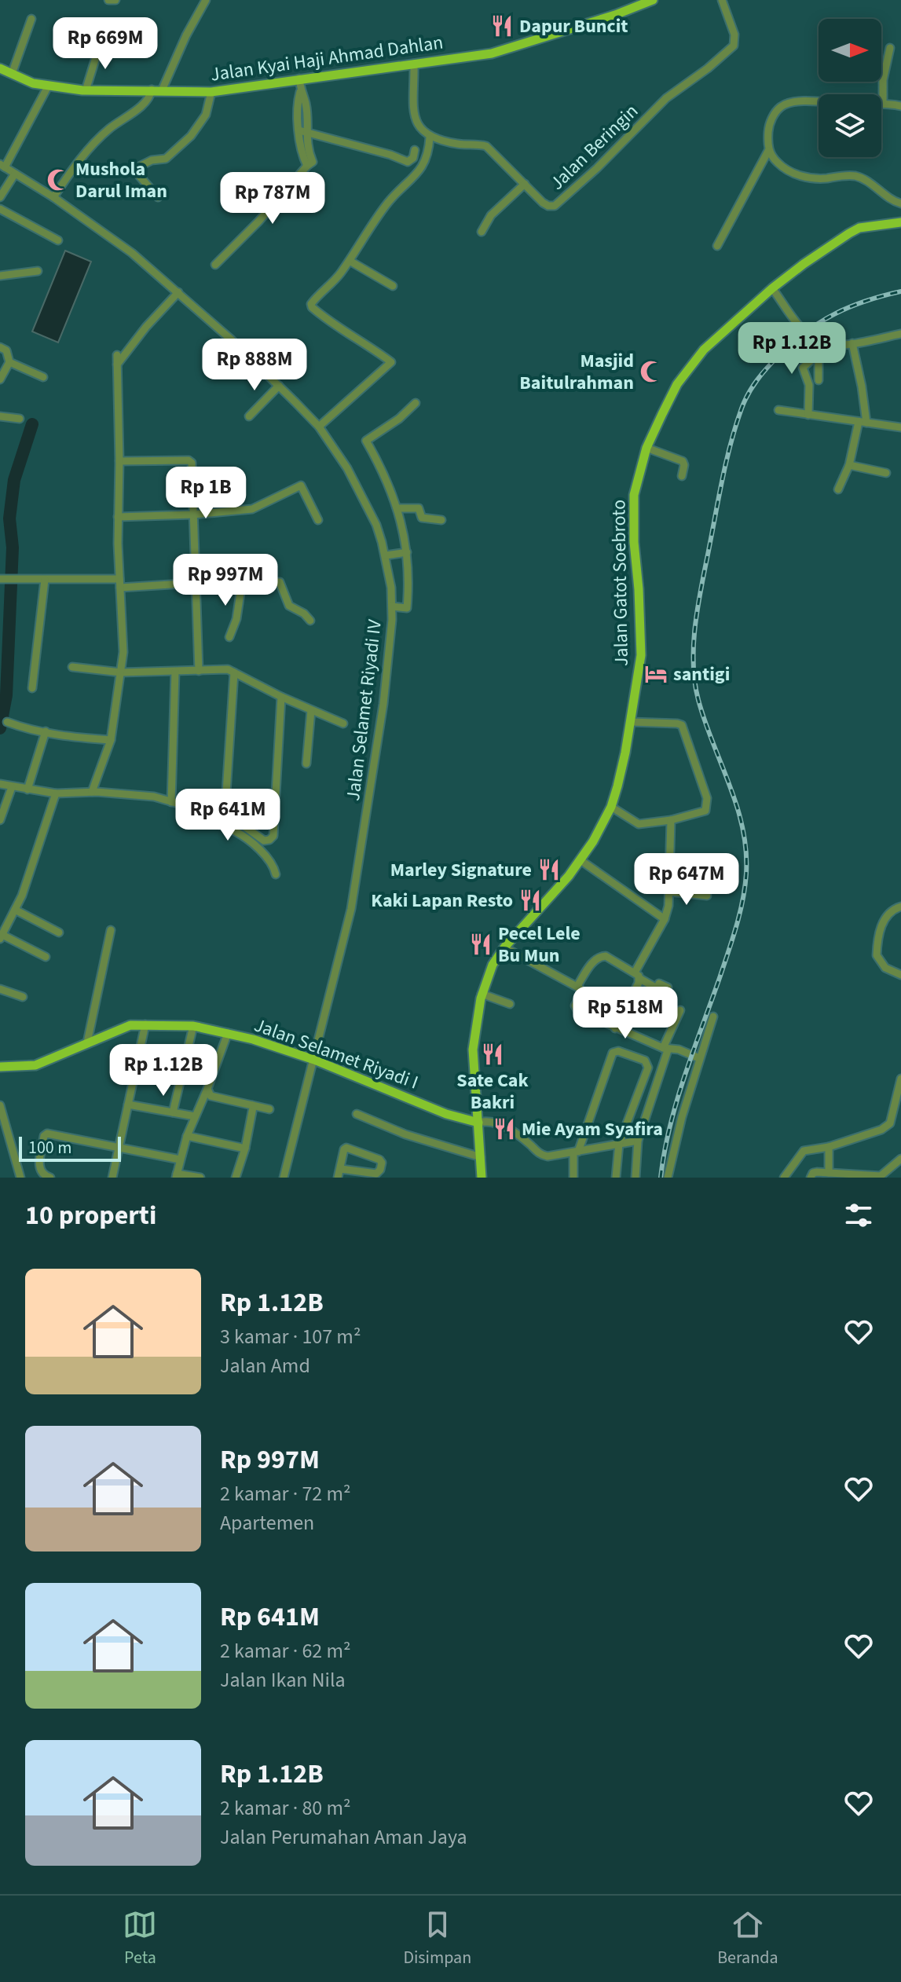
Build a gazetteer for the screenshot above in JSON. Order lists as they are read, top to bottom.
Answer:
{
  "streets": {
    "main road": ["Jalan Kyai Haji Ahmad Dahlan", "Jalan Gatot Soebroto", "Jalan Selamet Riyadi I"],
    "street": ["Jalan Beringin", "Jalan Selamet Riyadi IV"]
  },
  "crossings": [
    ["Jalan Gatot Soebroto", "Jalan Selamet Riyadi I"],
    ["Jalan Selamet Riyadi IV", "Jalan Selamet Riyadi I"]
  ],
  "places": {
    "restaurant": [
      "Dapur Buncit",
      "Marley Signature",
      "Kaki Lapan Resto",
      "Pecel Lele Bu Mun",
      "Sate Cak Bakri",
      "Mie Ayam Syafira"
    ],
    "mosque": ["Mushola Darul Iman", "Masjid Baitulrahman"],
    "hotel": ["santigi"]
  },
  "scale_bar": "100 m",
  "north": "right",
  "page": {
    "price": [
      "Rp 669M",
      "Rp 787M",
      "Rp 1.12B",
      "Rp 888M",
      "Rp 1B",
      "Rp 997M",
      "Rp 641M",
      "Rp 647M",
      "Rp 518M",
      "Rp 1.12B"
    ],
    "scale": "100 m",
    "heading": "10 properti",
    "list": [
      {
        "name": "Rp 1.12B",
        "note": "3 kamar · 107 m² · Jalan Amd"
      },
      {
        "name": "Rp 997M",
        "note": "2 kamar · 72 m² · Apartemen"
      },
      {
        "name": "Rp 641M",
        "note": "2 kamar · 62 m² · Jalan Ikan Nila"
      },
      {
        "name": "Rp 1.12B",
        "note": "2 kamar · 80 m² · Jalan Perumahan Aman Jaya"
      }
    ],
    "tabs": ["Peta", "Disimpan", "Beranda"]
  }
}
